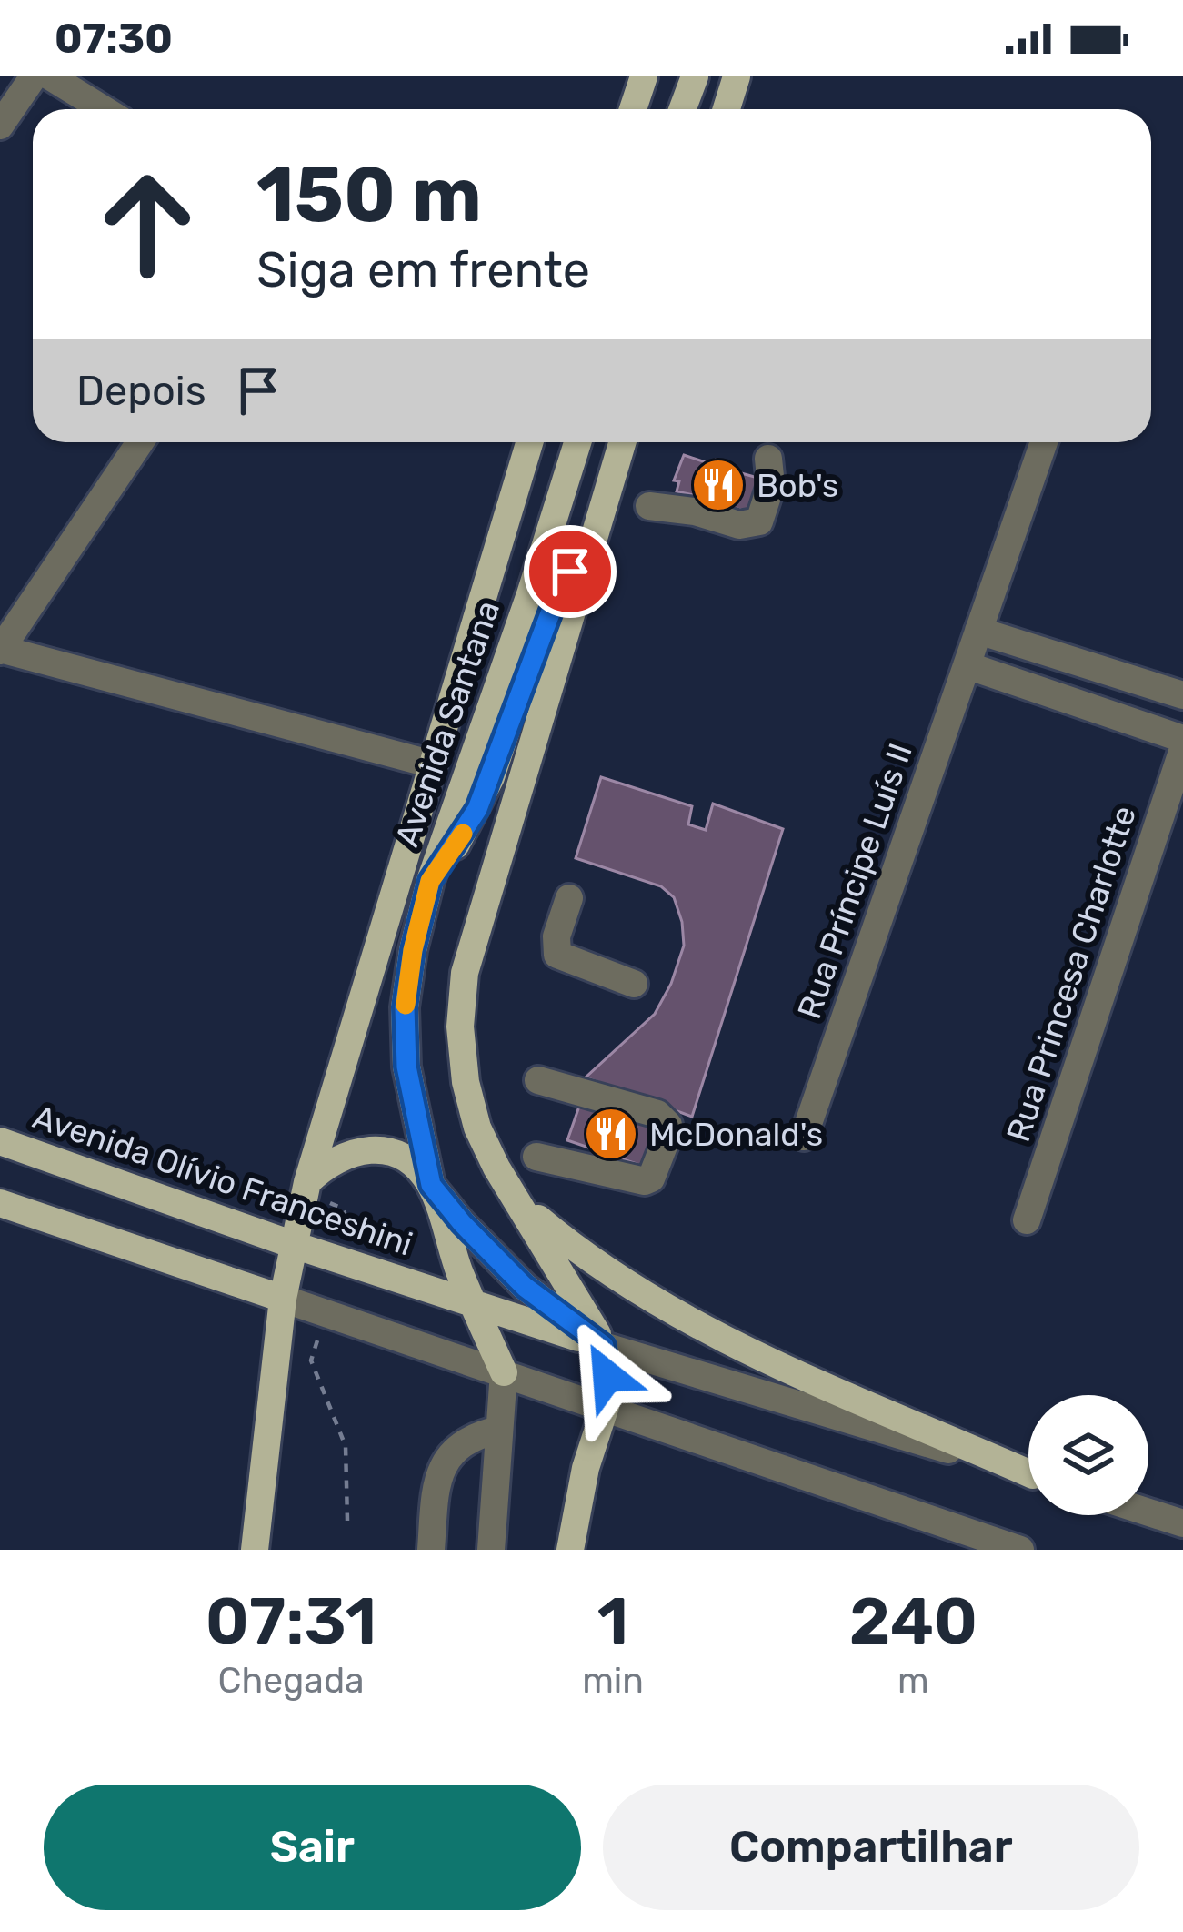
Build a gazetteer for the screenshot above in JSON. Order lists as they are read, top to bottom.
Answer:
{
  "streets": {
    "main road": ["Avenida Santana", "Avenida Olívio Franceshini"],
    "street": ["Rua Príncipe Luís II", "Rua Princesa Charlotte"]
  },
  "crossings": [
    ["Avenida Santana", "Avenida Olívio Franceshini"]
  ],
  "places": {
    "restaurant": ["Bob's", "McDonald's"]
  },
  "page": {
    "status": "07:30",
    "turn": ["150 m", "Siga em frente"],
    "then": "Depois",
    "eta": [
      "07:31",
      "Chegada",
      "1",
      "min",
      "240",
      "m"
    ],
    "buttons": ["Sair", "Compartilhar"]
  }
}
